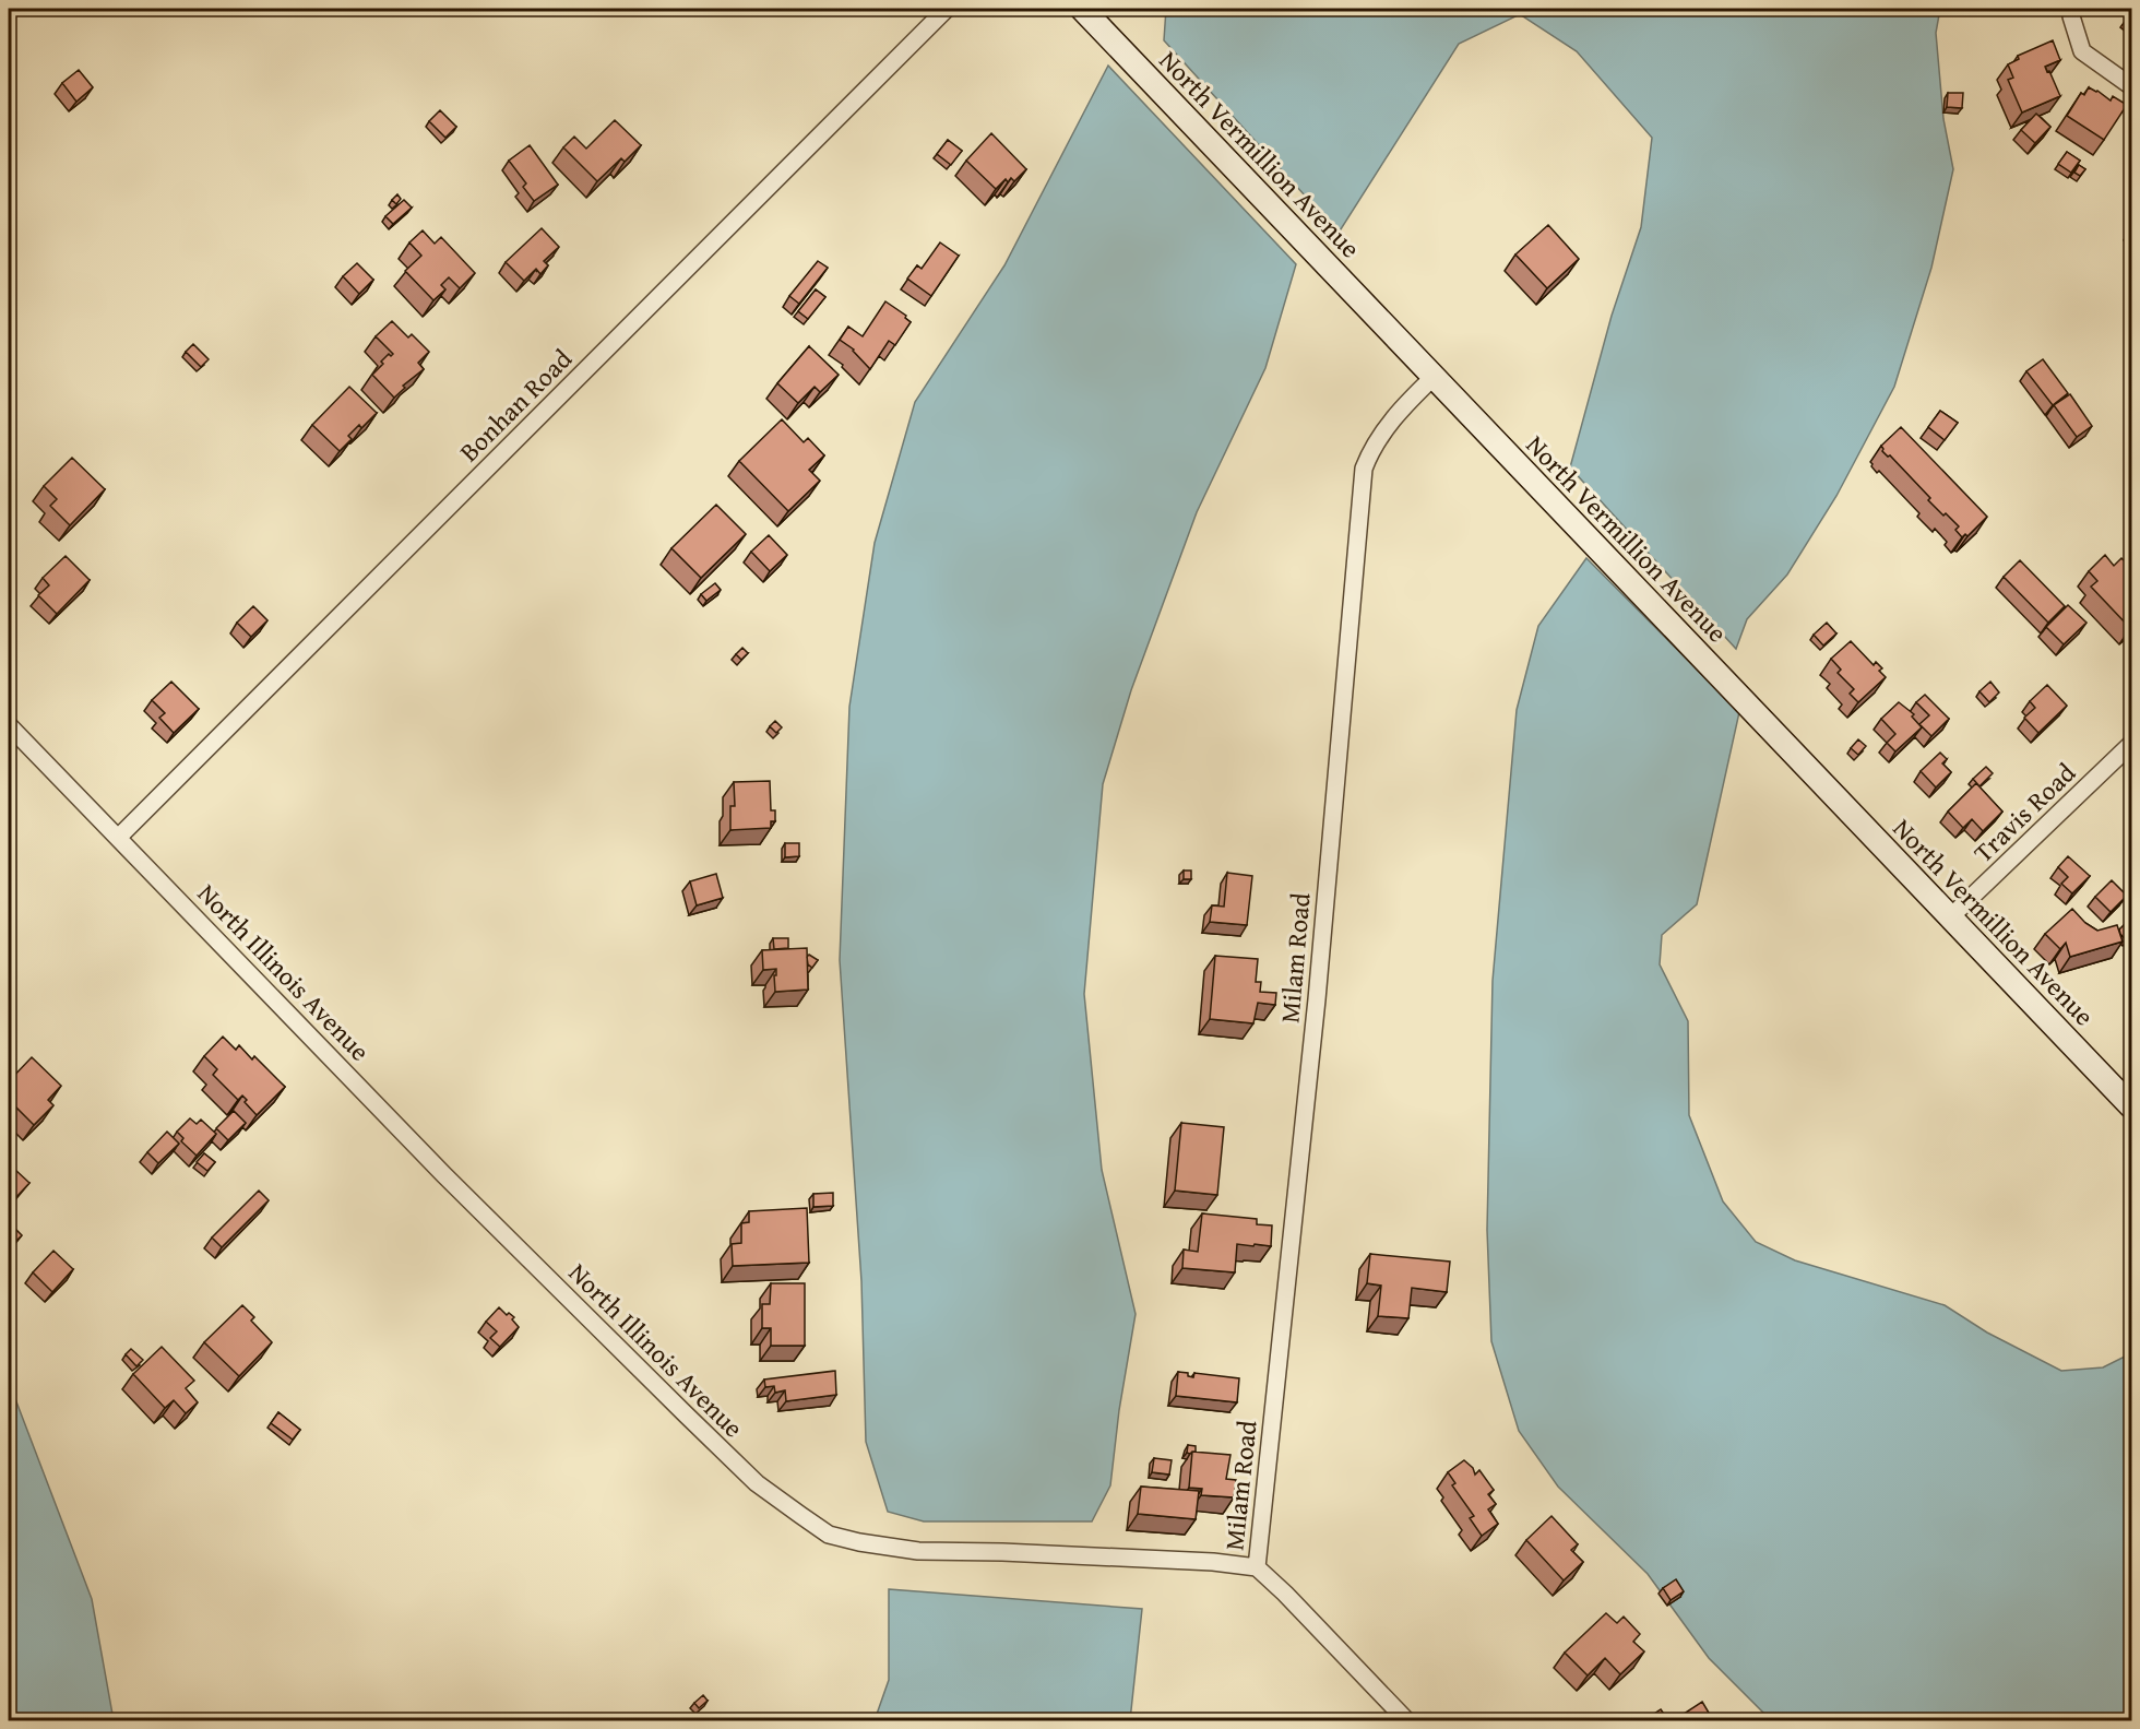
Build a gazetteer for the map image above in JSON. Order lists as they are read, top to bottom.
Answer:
{
  "streets": {
    "street": [
      "North Vermillion Avenue",
      "Bonhan Road",
      "Travis Road",
      "Milam Road",
      "North Illinois Avenue"
    ]
  },
  "crossings": [
    ["North Vermillion Avenue", "Travis Road"],
    ["North Vermillion Avenue", "Milam Road"],
    ["Bonhan Road", "North Illinois Avenue"],
    ["Milam Road", "North Illinois Avenue"]
  ]
}
